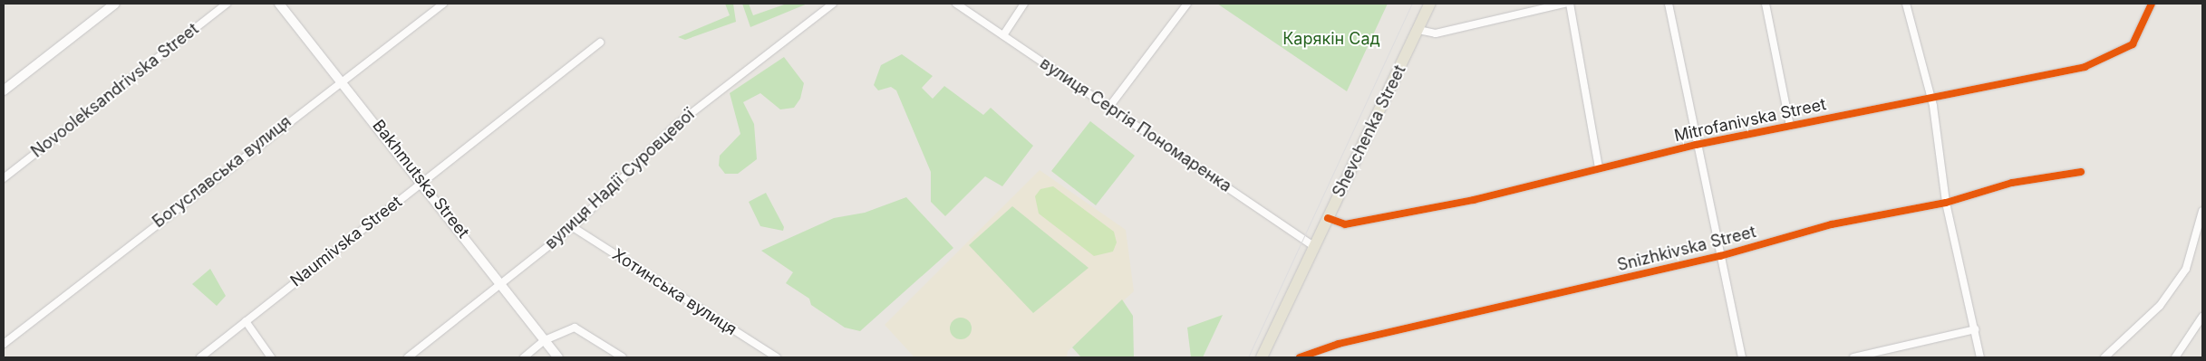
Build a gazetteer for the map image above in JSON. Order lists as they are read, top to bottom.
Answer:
{
  "streets": {
    "main road": ["Shevchenka Street"],
    "street": [
      "Novooleksandrivska Street",
      "Mitrofanivska Street",
      "вулиця Сергія Пономаренка",
      "Богуславська вулиця",
      "Bakhmutska Street",
      "вулиця Надії Суровцевої",
      "Naumivska Street",
      "Snizhkivska Street",
      "Хотинська вулиця"
    ]
  },
  "crossings": [
    ["Mitrofanivska Street", "Shevchenka Street"],
    ["вулиця Сергія Пономаренка", "Shevchenka Street"],
    ["Богуславська вулиця", "Bakhmutska Street"],
    ["Bakhmutska Street", "вулиця Надії Суровцевої"],
    ["Bakhmutska Street", "Naumivska Street"],
    ["вулиця Надії Суровцевої", "Хотинська вулиця"]
  ],
  "parks": ["Карякін Сад"]
}
